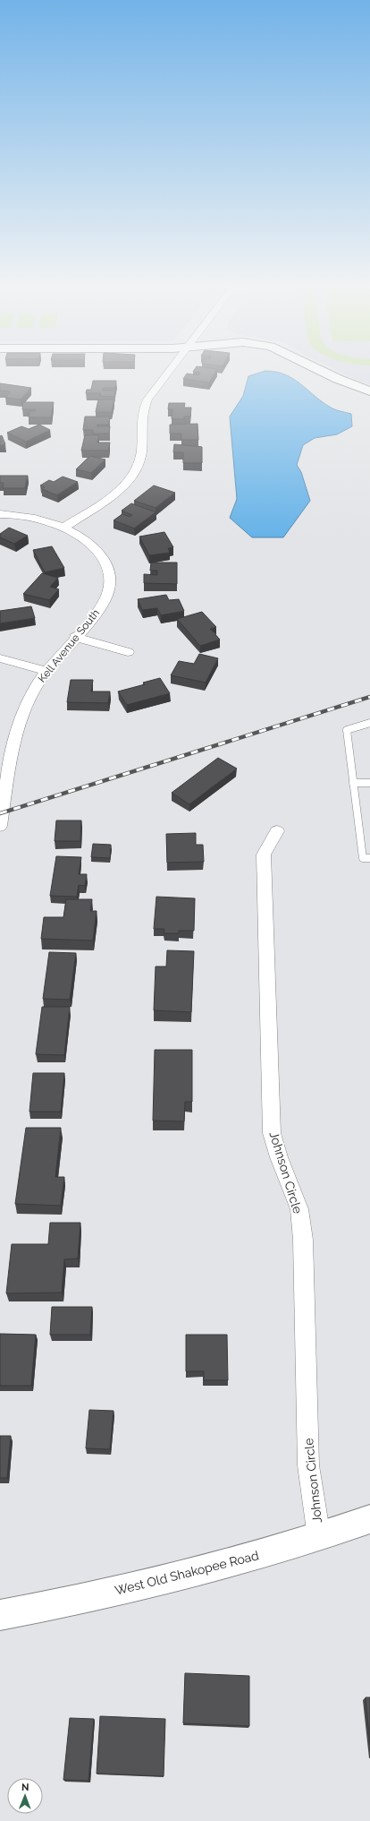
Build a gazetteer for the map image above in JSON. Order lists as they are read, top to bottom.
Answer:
{
  "streets": {
    "street": ["Kell Avenue South", "Johnson Circle", "West Old Shakopee Road"]
  },
  "crossings": [
    ["Johnson Circle", "West Old Shakopee Road"]
  ],
  "north": "top"
}
